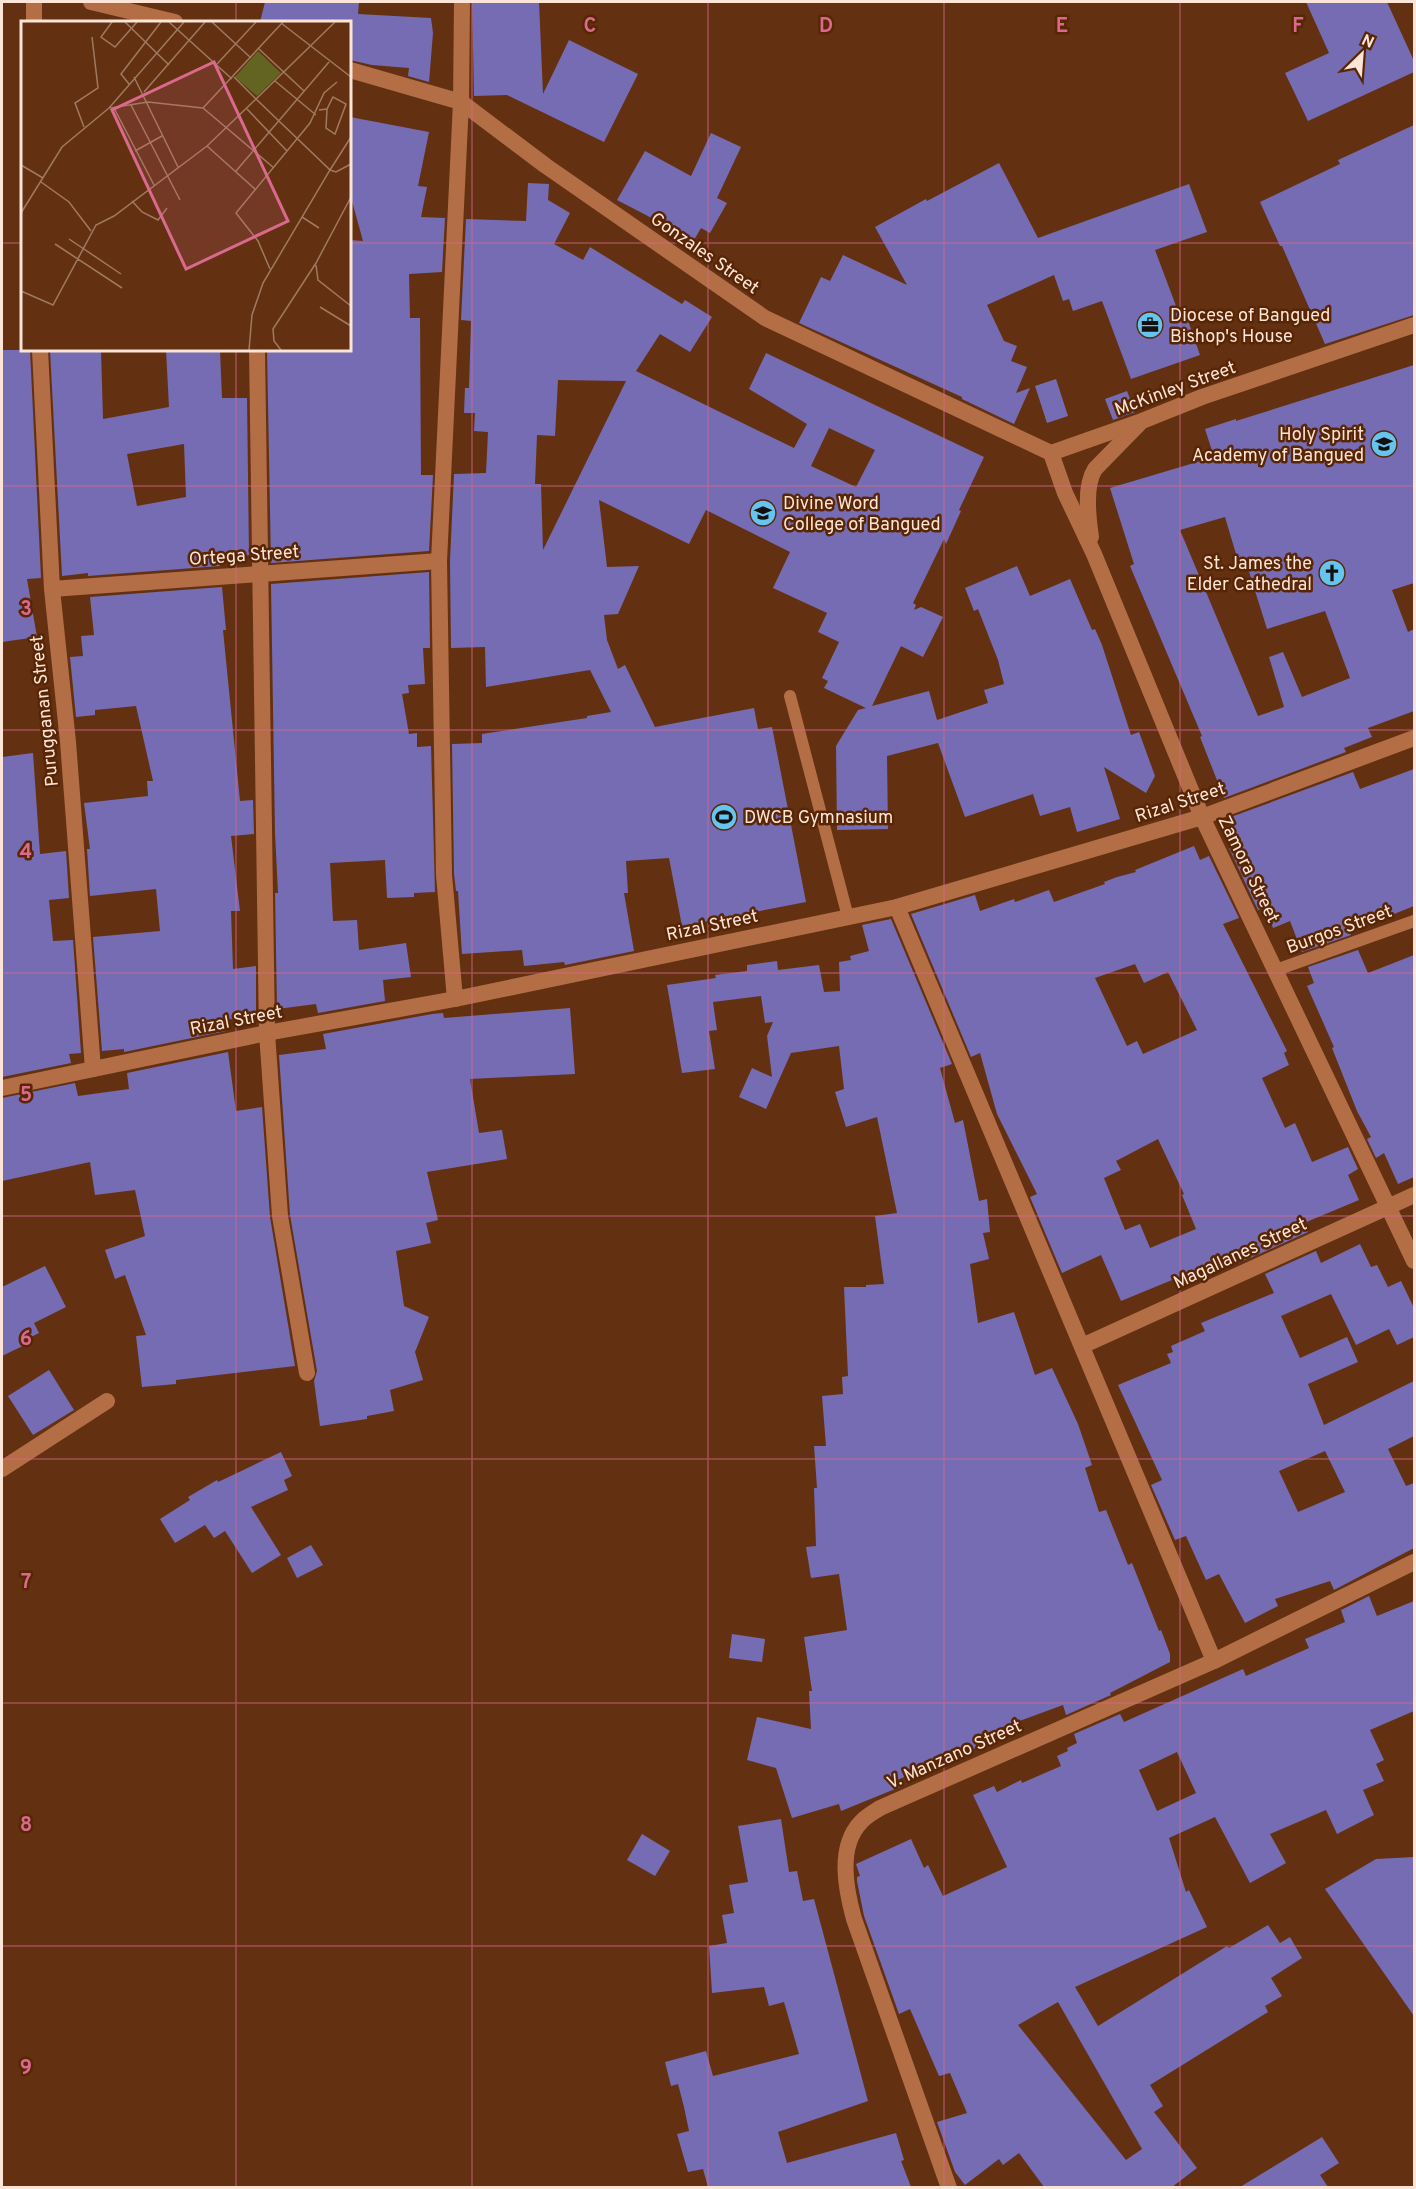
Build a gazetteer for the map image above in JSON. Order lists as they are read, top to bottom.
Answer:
{
  "streets": {
    "street": [
      "Gonzales Street",
      "McKinley Street",
      "Ortega Street",
      "Purugganan Street",
      "Rizal Street",
      "Zamora Street",
      "Magallanes Street",
      "V. Manzano Street"
    ],
    "lane": ["Burgos Street"]
  },
  "crossings": [
    ["Gonzales Street", "McKinley Street"],
    ["Gonzales Street", "Zamora Street"],
    ["McKinley Street", "Zamora Street"],
    ["Ortega Street", "Purugganan Street"],
    ["Purugganan Street", "Rizal Street"],
    ["Rizal Street", "Zamora Street"],
    ["Zamora Street", "Burgos Street"],
    ["Zamora Street", "Magallanes Street"]
  ],
  "places": {
    "office": ["Diocese of Bangued Bishop's House"],
    "school or university": ["Holy Spirit Academy of Bangued", "Divine Word College of Bangued"],
    "church": ["St. James the Elder Cathedral"],
    "sports": ["DWCB Gymnasium"]
  },
  "north": "top right",
  "grid": {
    "columns": [
      "C",
      "D",
      "E",
      "F"
    ],
    "rows": [
      "3",
      "4",
      "5",
      "6",
      "7",
      "8",
      "9"
    ]
  }
}
